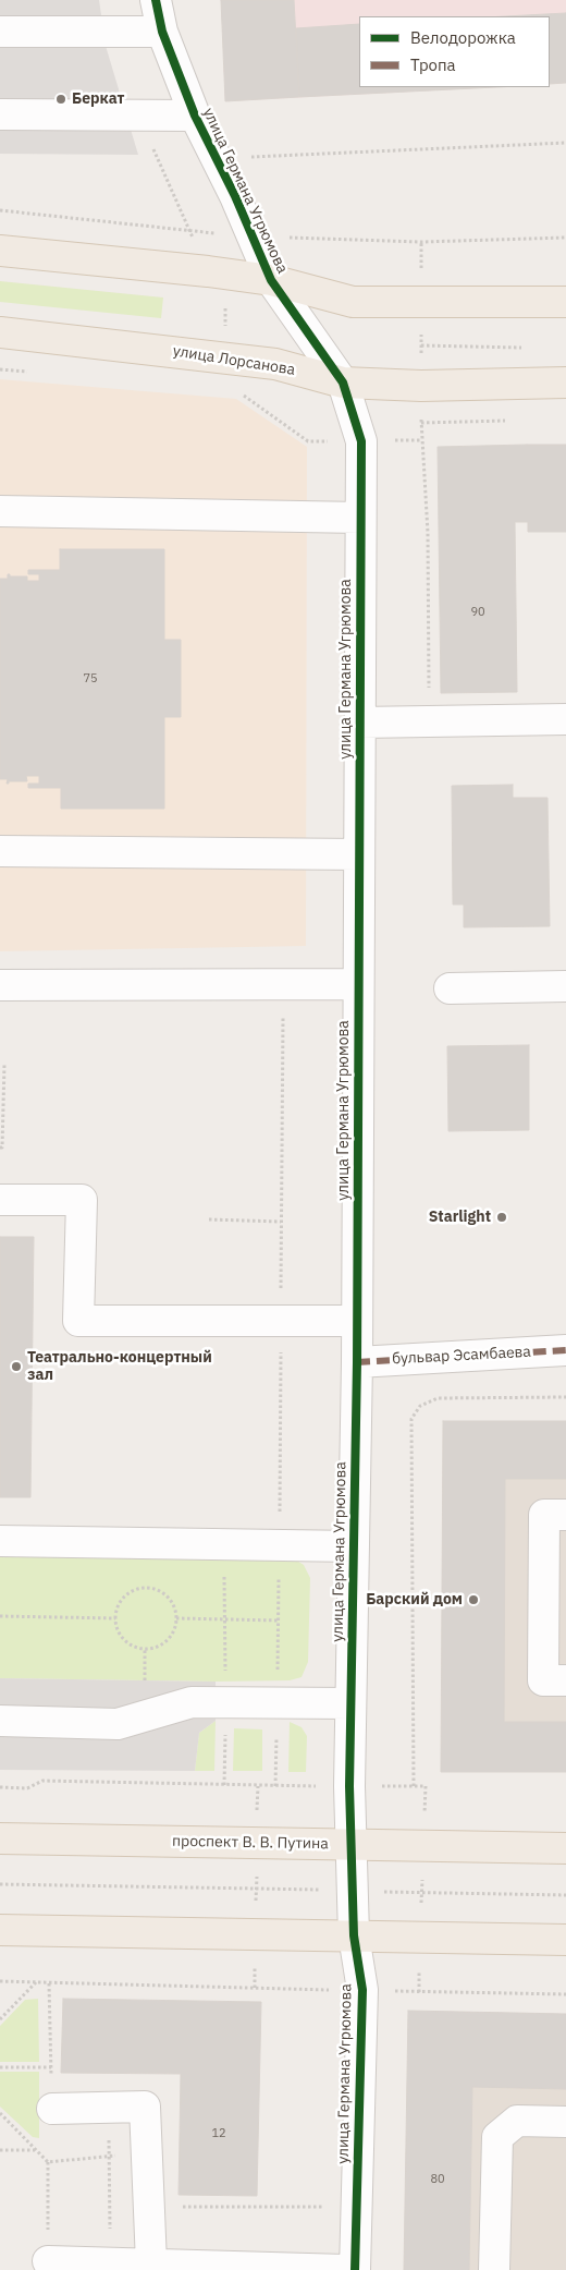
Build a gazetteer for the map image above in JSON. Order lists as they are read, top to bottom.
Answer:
{
  "streets": {
    "main road": ["улица Лорсанова", "проспект В. В. Путина"],
    "street": ["улица Германа Угрюмова", "бульвар Эсамбаева"]
  },
  "crossings": [
    ["улица Германа Угрюмова", "улица Лорсанова"],
    ["улица Германа Угрюмова", "бульвар Эсамбаева"],
    ["улица Германа Угрюмова", "проспект В. В. Путина"]
  ],
  "places": [
    "Беркат",
    "Starlight",
    "Театрально-концертный зал",
    "Барский дом"
  ],
  "house_numbers": [
    "90",
    "75",
    "12",
    "80"
  ],
  "legend": ["Велодорожка", "Тропа"]
}
